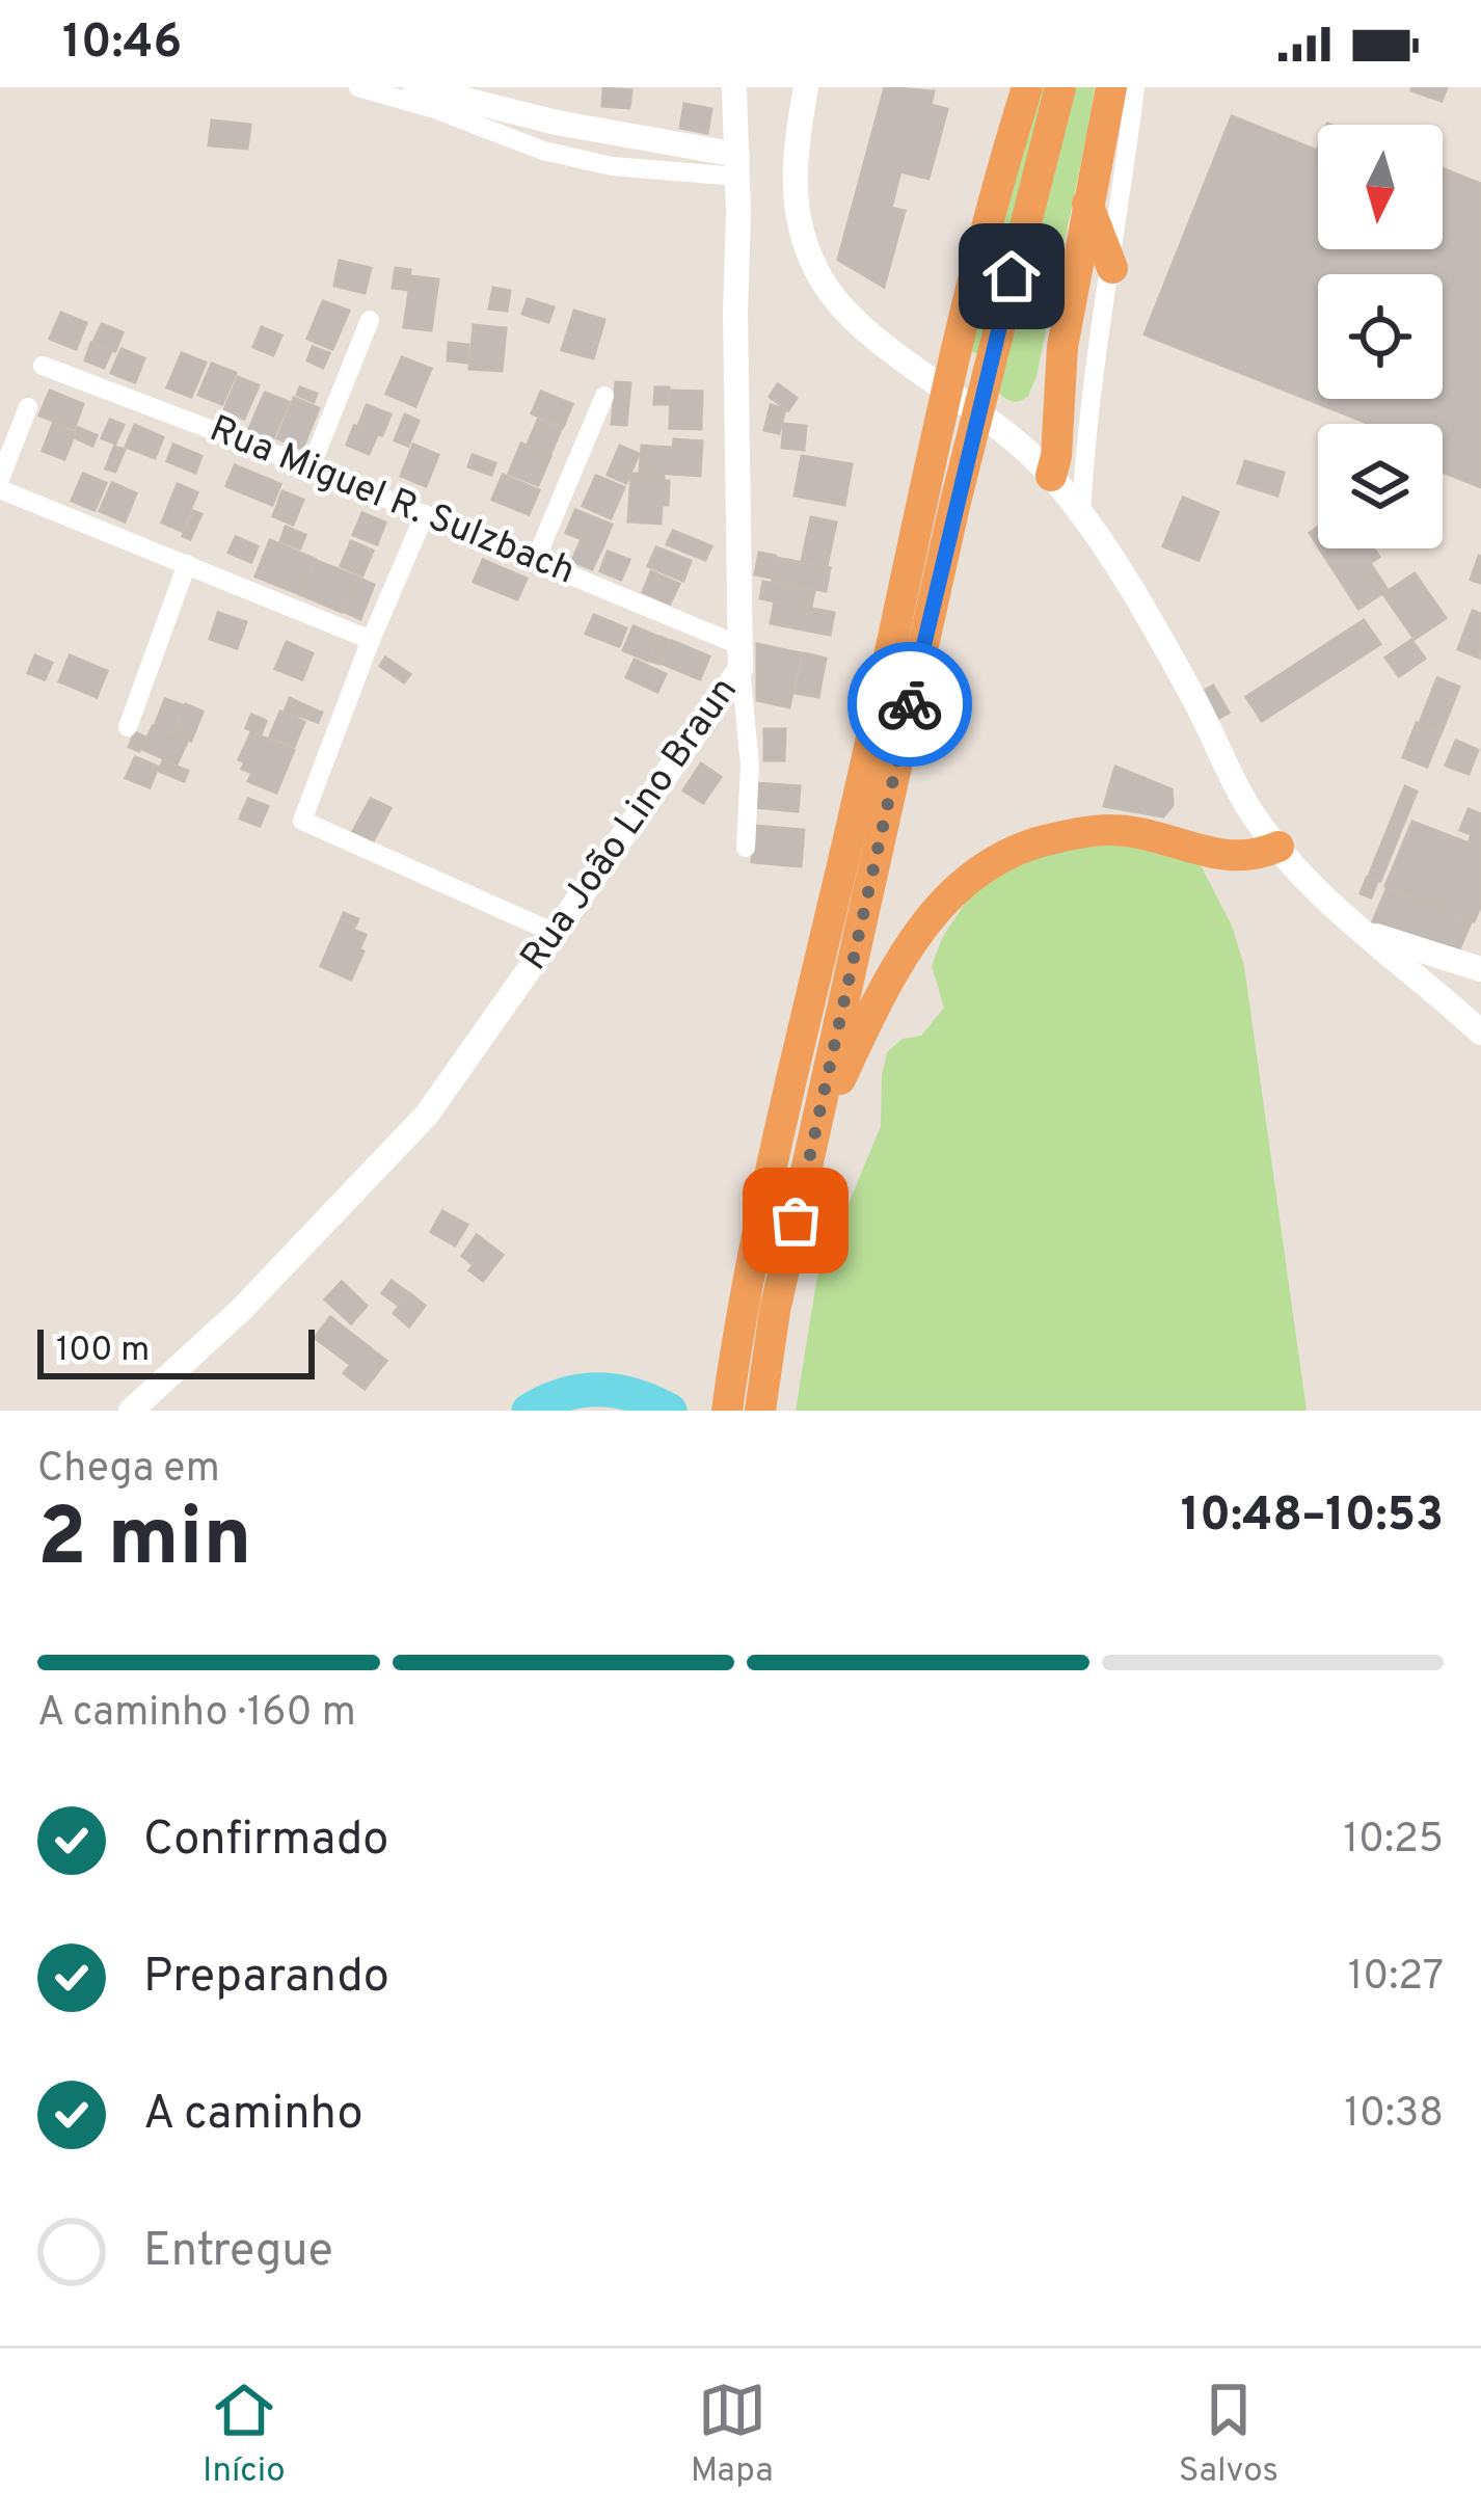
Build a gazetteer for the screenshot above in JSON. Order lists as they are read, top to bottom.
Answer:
{
  "streets": {
    "street": ["Rua Miguel R. Sulzbach", "Rua João Lino Braun"]
  },
  "crossings": [
    ["Rua Miguel R. Sulzbach", "Rua João Lino Braun"]
  ],
  "scale_bar": "100 m",
  "north": "bottom",
  "page": {
    "status": "10:46",
    "scale": "100 m",
    "heading": ["2 min", "Chega em", "10:48–10:53"],
    "bar": "A caminho · 160 m",
    "list": [
      ["Confirmado", "10:25"],
      ["Preparando", "10:27"],
      ["A caminho", "10:38"],
      "Entregue"
    ],
    "tabs": ["Início", "Mapa", "Salvos"]
  }
}
